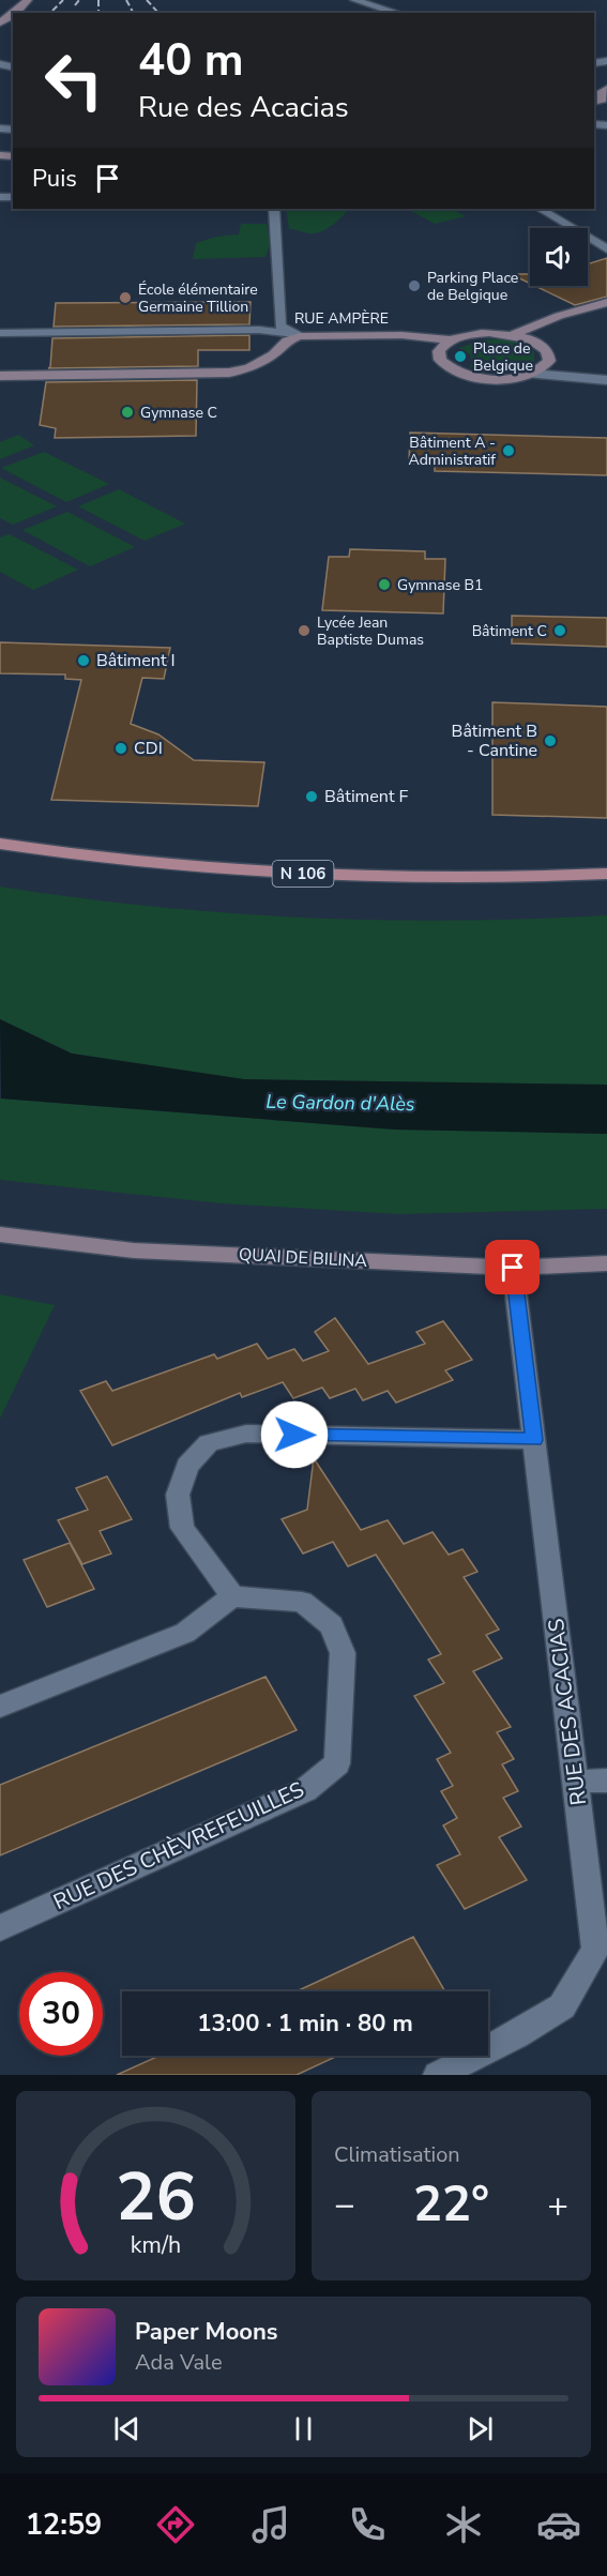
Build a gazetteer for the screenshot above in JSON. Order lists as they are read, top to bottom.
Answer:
{
  "streets": {
    "main road": ["N 106"],
    "street": [
      "RUE AMPÈRE",
      "QUAI DE BILINA",
      "RUE DES ACACIAS",
      "RUE DES CHÈVREFEUILLES"
    ]
  },
  "crossings": [
    ["QUAI DE BILINA", "RUE DES ACACIAS"]
  ],
  "water": ["Le Gardon d'Alès"],
  "places": [
    "Parking Place de Belgique",
    "École élémentaire Germaine Tillion",
    "Place de Belgique",
    "Gymnase C",
    "Bâtiment A - Administratif",
    "Gymnase B1",
    "Lycée Jean Baptiste Dumas",
    "Bâtiment C",
    "Bâtiment I",
    "Bâtiment B - Cantine",
    "CDI",
    "Bâtiment F"
  ],
  "page": {
    "turn": ["40 m", "Rue des Acacias"],
    "then": "Puis",
    "limit": "30",
    "trip": "13:00 · 1 min · 80 m",
    "tile": "Climatisation",
    "heat": ["−", "22°", "+"],
    "song": ["Paper Moons", "Ada Vale"],
    "tabs": "12:59",
    "gauge": ["26", "km/h"]
  }
}
